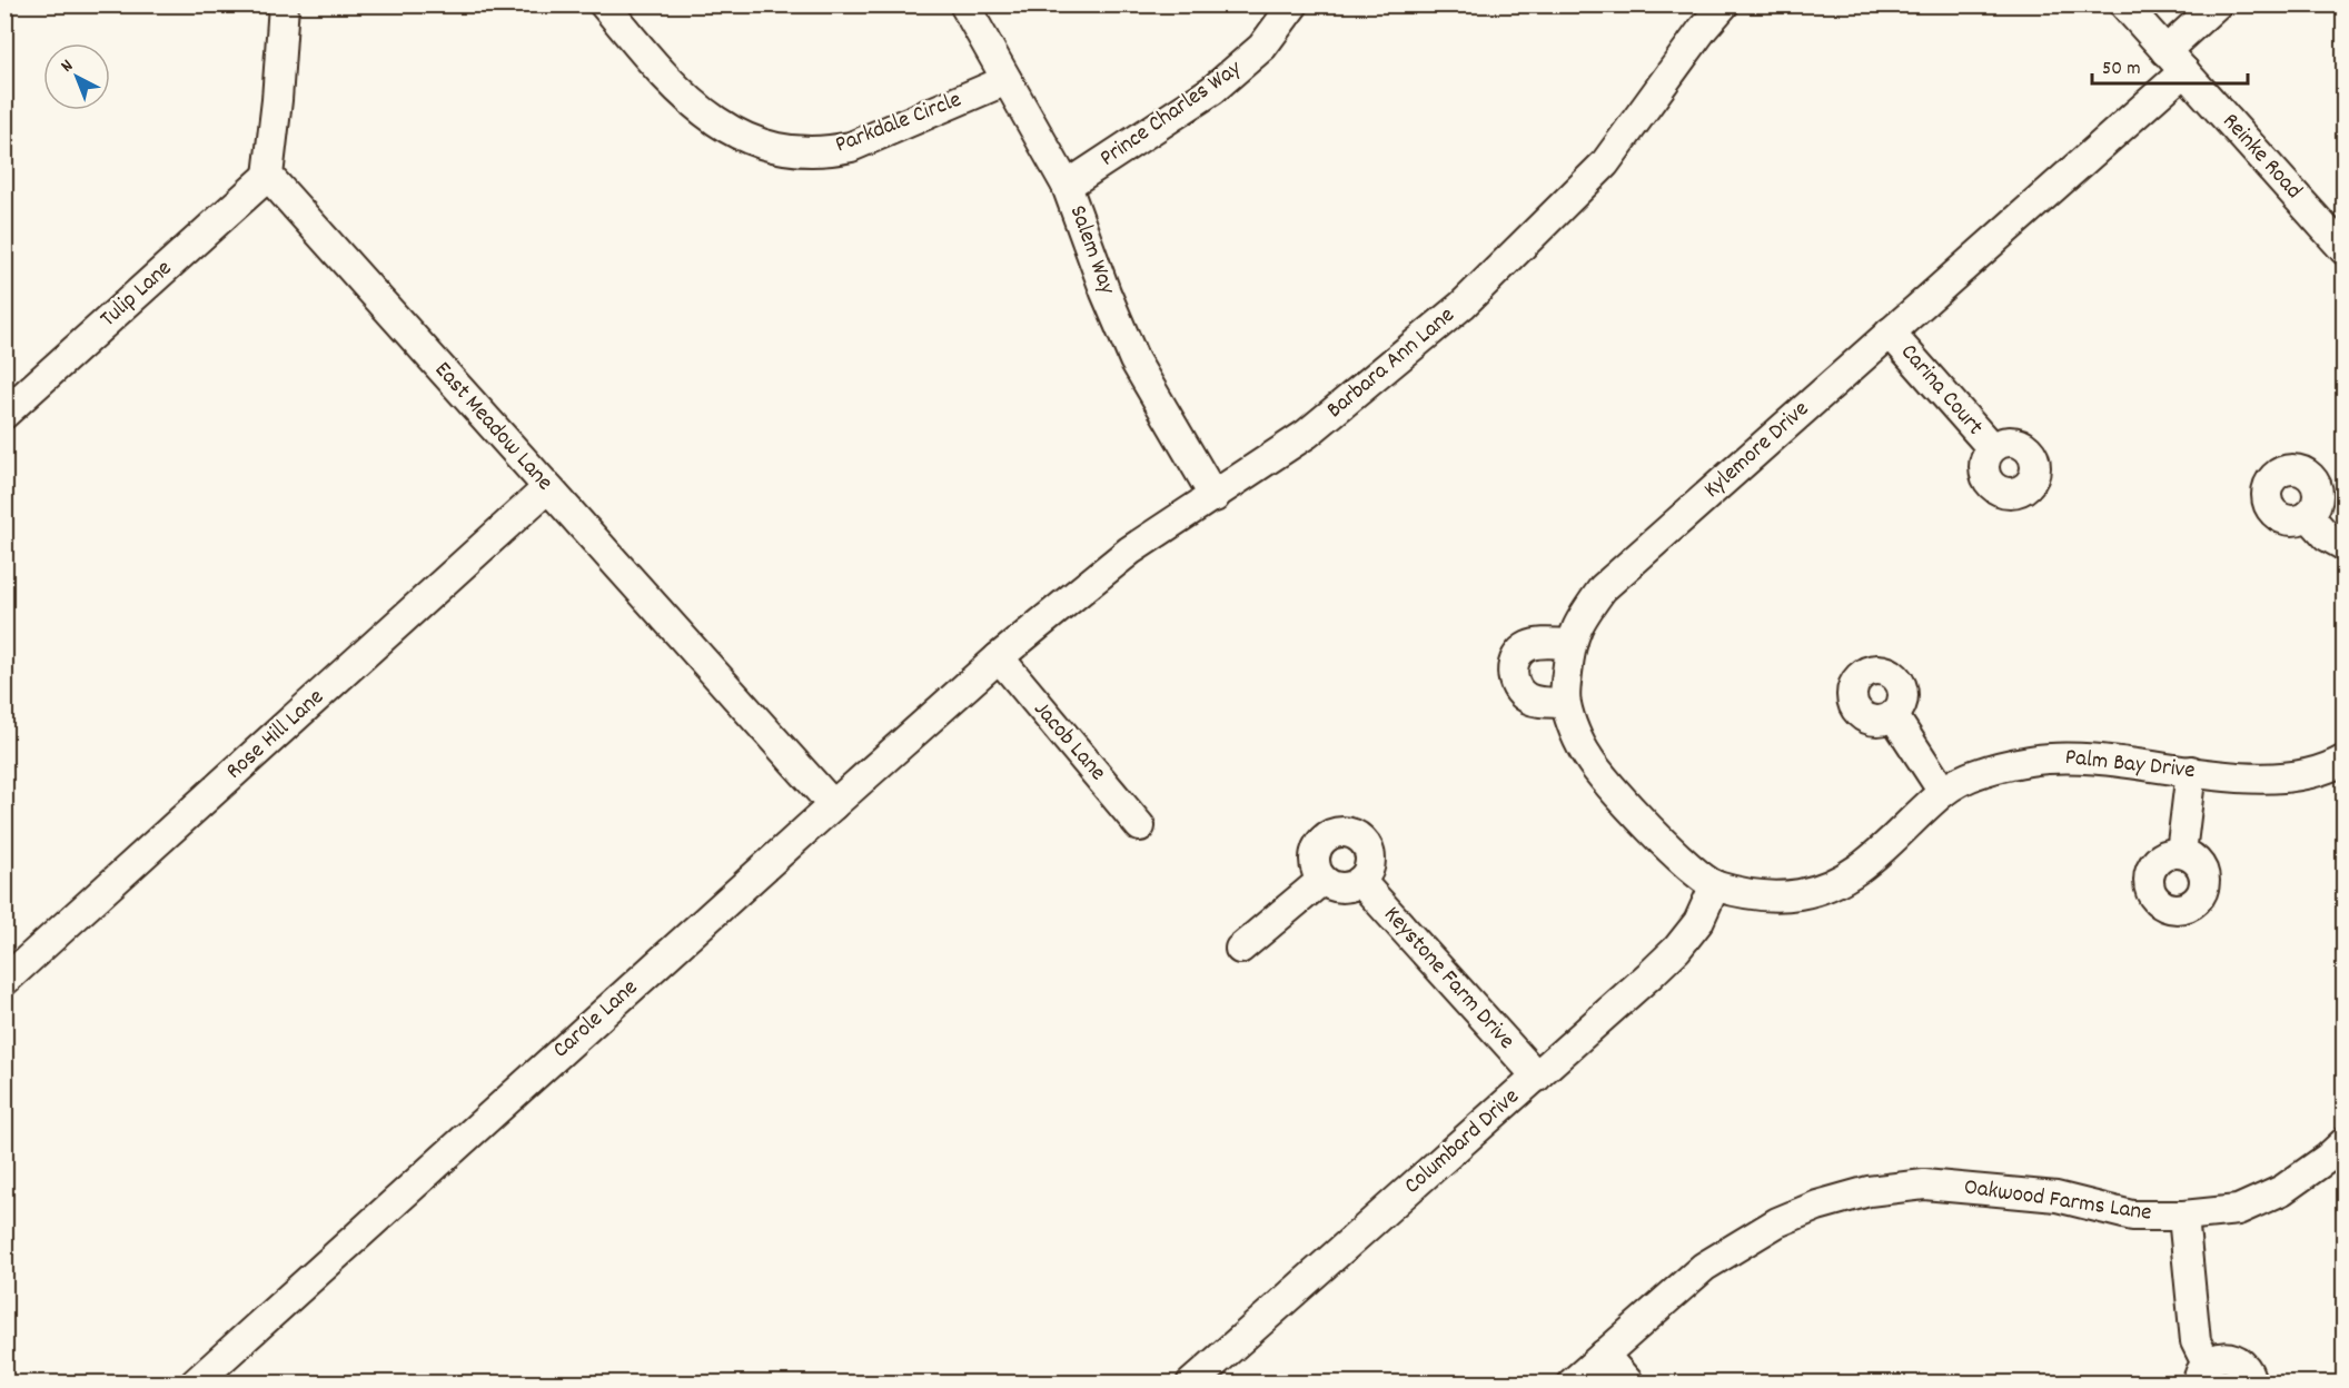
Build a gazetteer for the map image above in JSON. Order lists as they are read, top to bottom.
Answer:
{
  "streets": {
    "street": [
      "Prince Charles Way",
      "Parkdale Circle",
      "Reinke Road",
      "Salem Way",
      "Tulip Lane",
      "Barbara Ann Lane",
      "Carina Court",
      "East Meadow Lane",
      "Kylemore Drive",
      "Rose Hill Lane",
      "Jacob Lane",
      "Palm Bay Drive",
      "Keystone Farm Drive",
      "Carole Lane",
      "Columbard Drive",
      "Oakwood Farms Lane"
    ]
  },
  "crossings": [
    ["Prince Charles Way", "Salem Way"],
    ["Parkdale Circle", "Salem Way"],
    ["Reinke Road", "Kylemore Drive"],
    ["Salem Way", "Barbara Ann Lane"],
    ["Tulip Lane", "East Meadow Lane"],
    ["Barbara Ann Lane", "Jacob Lane"],
    ["Barbara Ann Lane", "Carole Lane"],
    ["Carina Court", "Kylemore Drive"],
    ["East Meadow Lane", "Rose Hill Lane"],
    ["East Meadow Lane", "Carole Lane"],
    ["Kylemore Drive", "Palm Bay Drive"],
    ["Kylemore Drive", "Columbard Drive"],
    ["Jacob Lane", "Carole Lane"],
    ["Palm Bay Drive", "Columbard Drive"],
    ["Keystone Farm Drive", "Columbard Drive"]
  ],
  "scale_bar": "50 m",
  "north": "top left"
}
